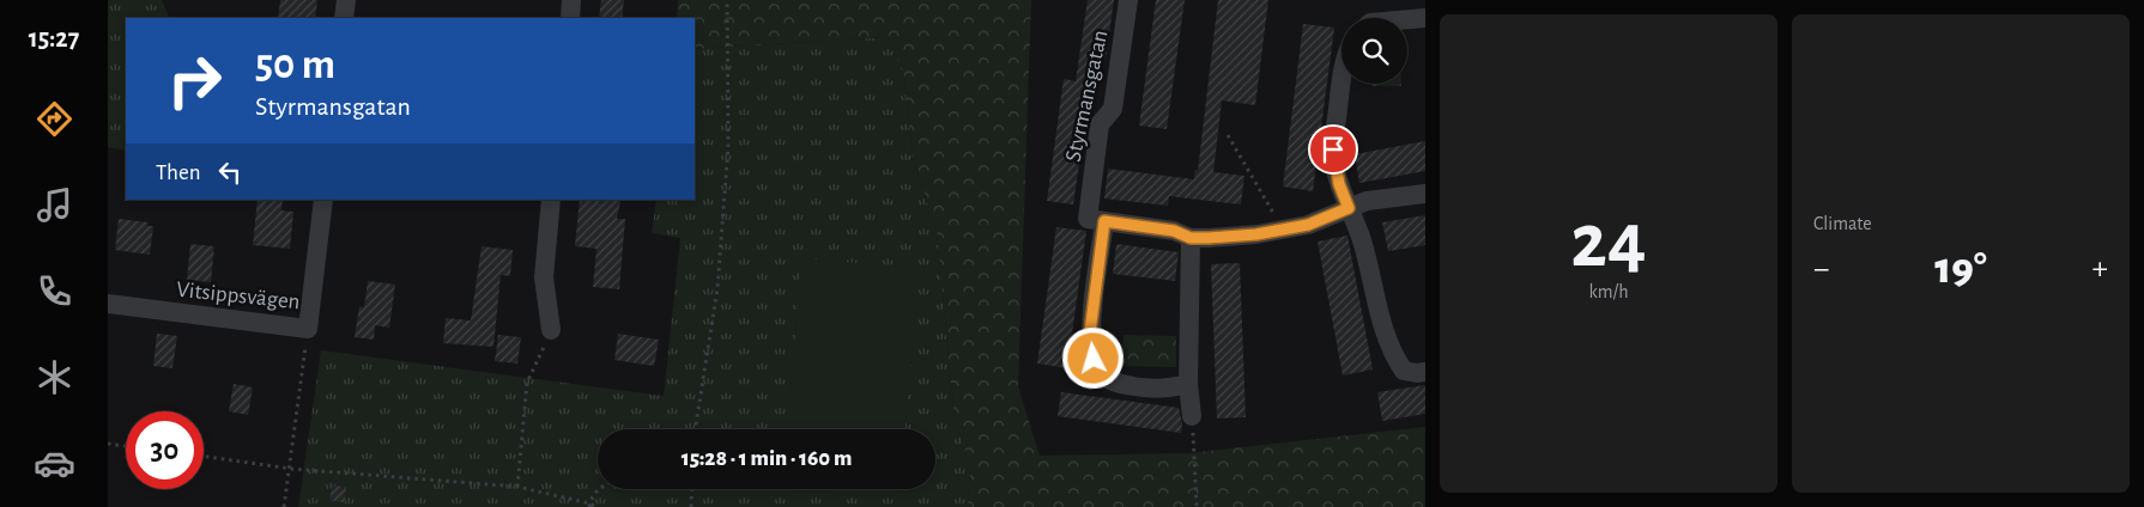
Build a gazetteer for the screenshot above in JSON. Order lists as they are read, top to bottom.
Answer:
{
  "streets": {
    "street": ["Styrmansgatan", "Vitsippsvägen"]
  },
  "page": {
    "tabs": "15:27",
    "tile": [
      ["24", "km/h"],
      "Climate"
    ],
    "turn": ["50 m", "Styrmansgatan"],
    "then": "Then",
    "heat": ["−", "19°", "+"],
    "limit": "30",
    "trip": "15:28 · 1 min · 160 m"
  }
}
